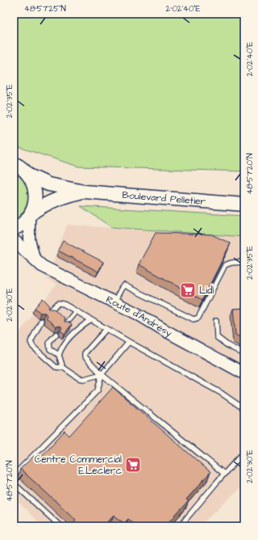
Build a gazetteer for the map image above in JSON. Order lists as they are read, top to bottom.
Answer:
{
  "streets": {
    "main road": ["Boulevard Pelletier"],
    "street": ["Route d'Andrésy"]
  },
  "places": {
    "supermarket": ["Lidl", "Centre Commercial E.Leclerc"]
  },
  "coordinates": [
    "48°57'25\"N",
    "2°02'40\"E",
    "2°02'35\"E",
    "48°57'20\"N",
    "2°02'30\"E"
  ]
}
